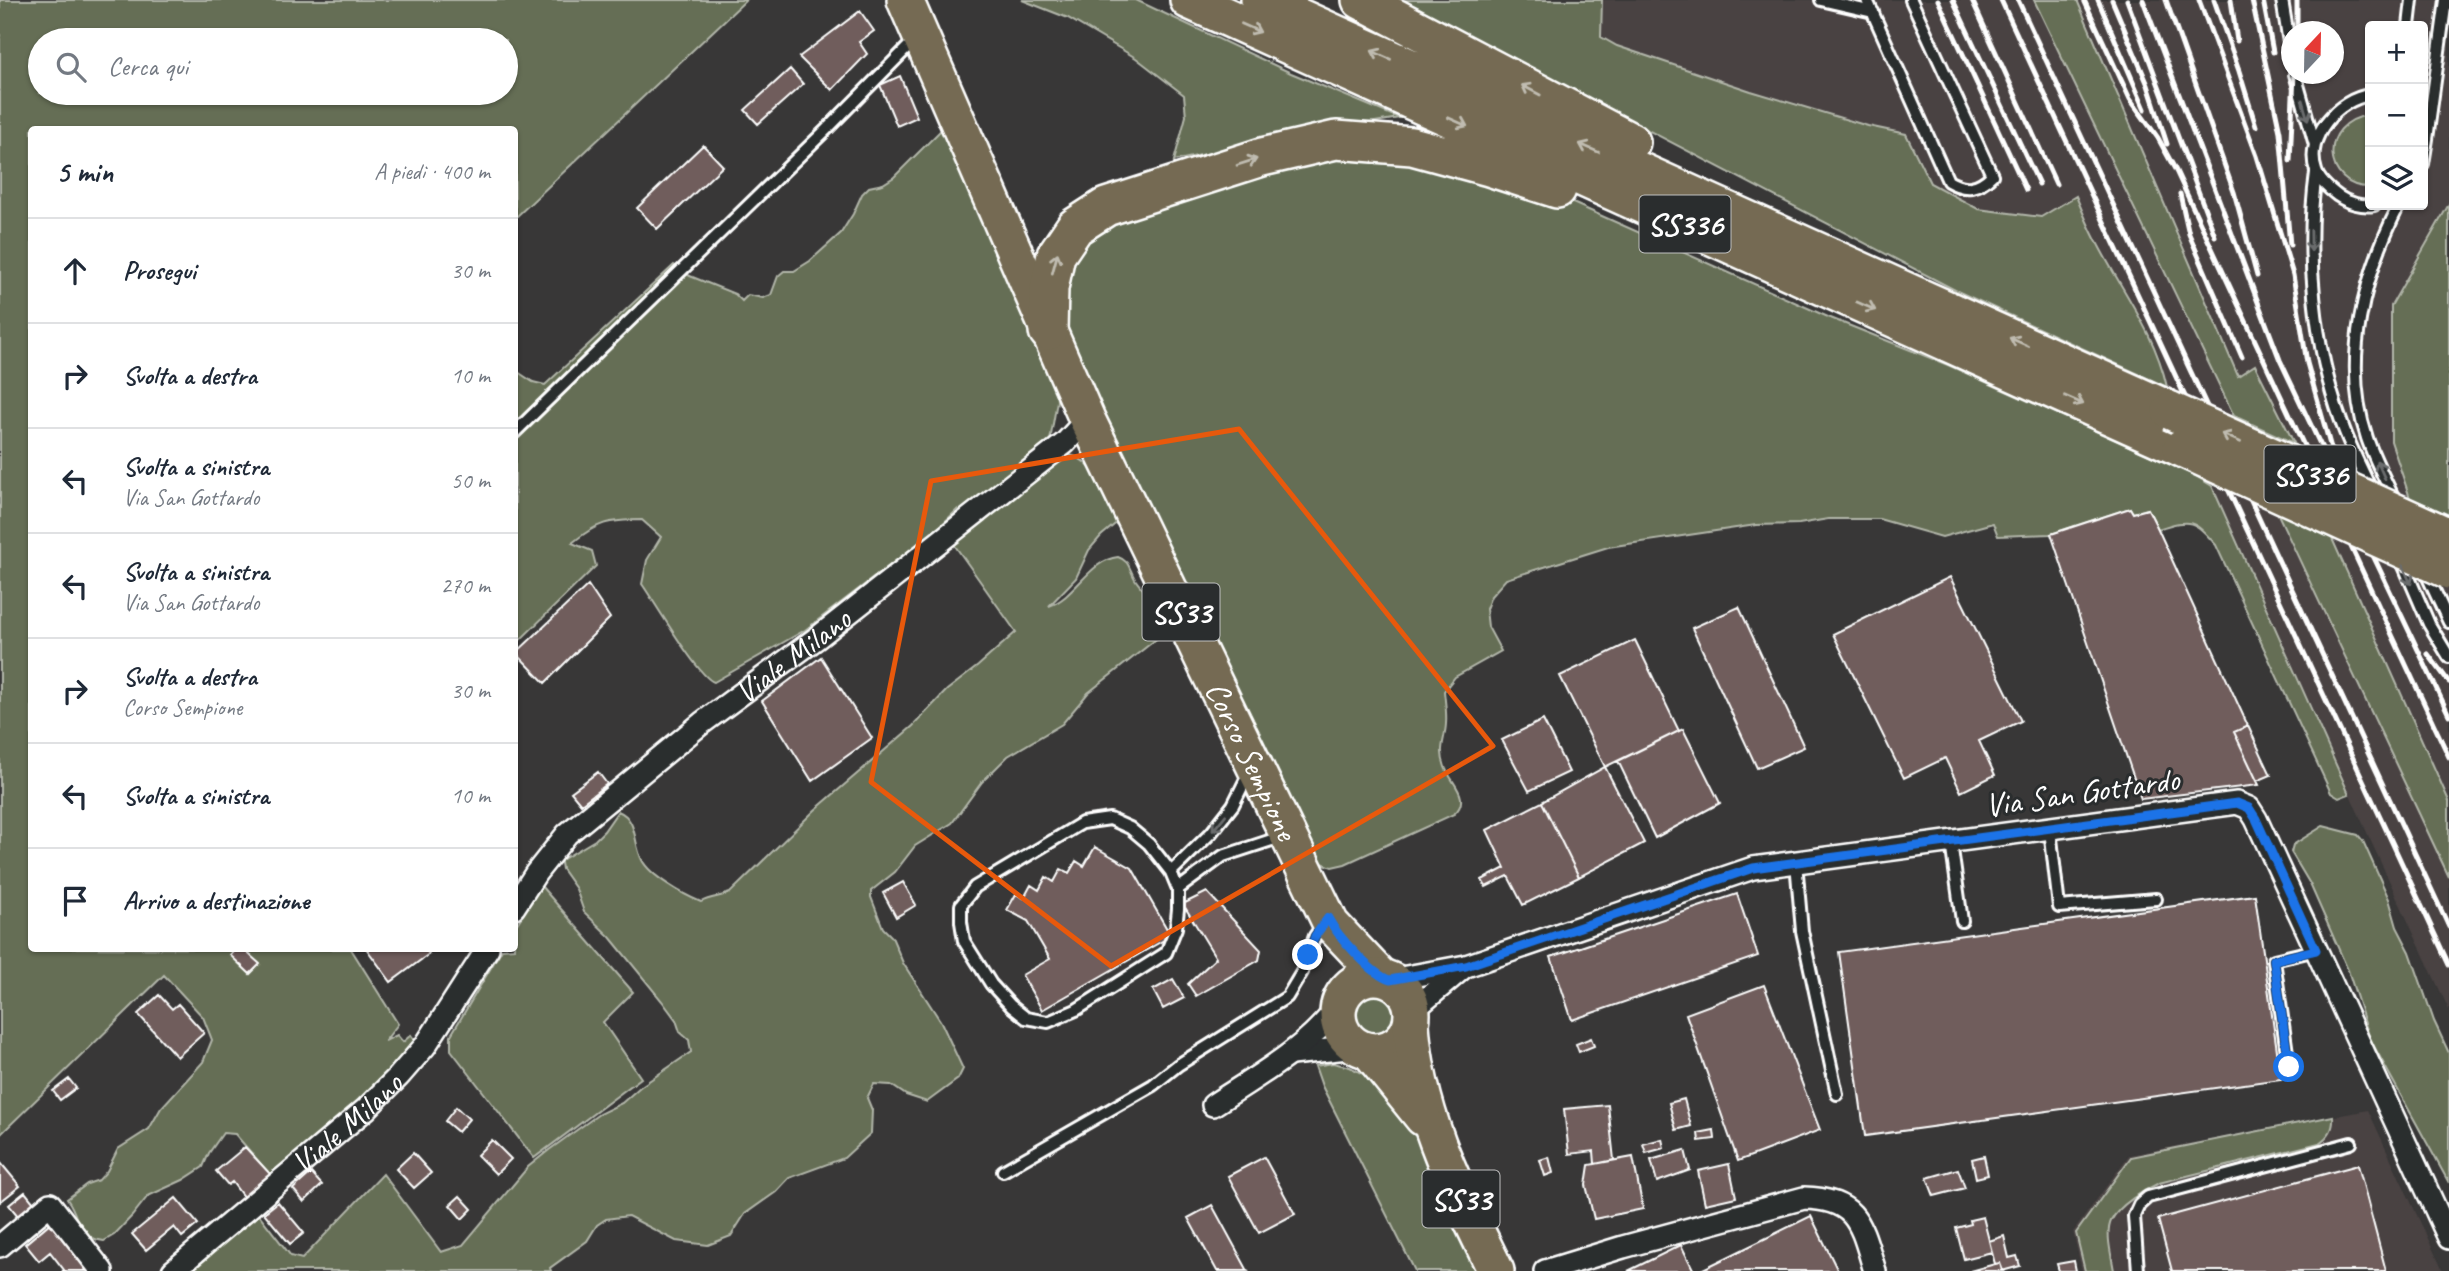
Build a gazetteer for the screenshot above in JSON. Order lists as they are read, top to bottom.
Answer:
{
  "streets": {
    "highway": ["SS336"],
    "main road": ["SS33", "Corso Sempione"],
    "street": ["Viale Milano", "Via San Gottardo"]
  },
  "crossings": [
    ["SS33", "Corso Sempione"],
    ["SS33", "Via San Gottardo"],
    ["Viale Milano", "Corso Sempione"],
    ["Corso Sempione", "Via San Gottardo"]
  ],
  "north": "top",
  "page": {
    "map_buttons": ["+", "−"],
    "search": "Cerca qui",
    "heading": ["5 min", "A piedi · 400 m"],
    "list": [
      ["Prosegui", "30 m"],
      ["Svolta a destra", "10 m"],
      ["Svolta a sinistra", "Via San Gottardo", "50 m"],
      ["Svolta a sinistra", "Via San Gottardo", "270 m"],
      ["Svolta a destra", "Corso Sempione", "30 m"],
      ["Svolta a sinistra", "10 m"],
      "Arrivo a destinazione"
    ]
  }
}
